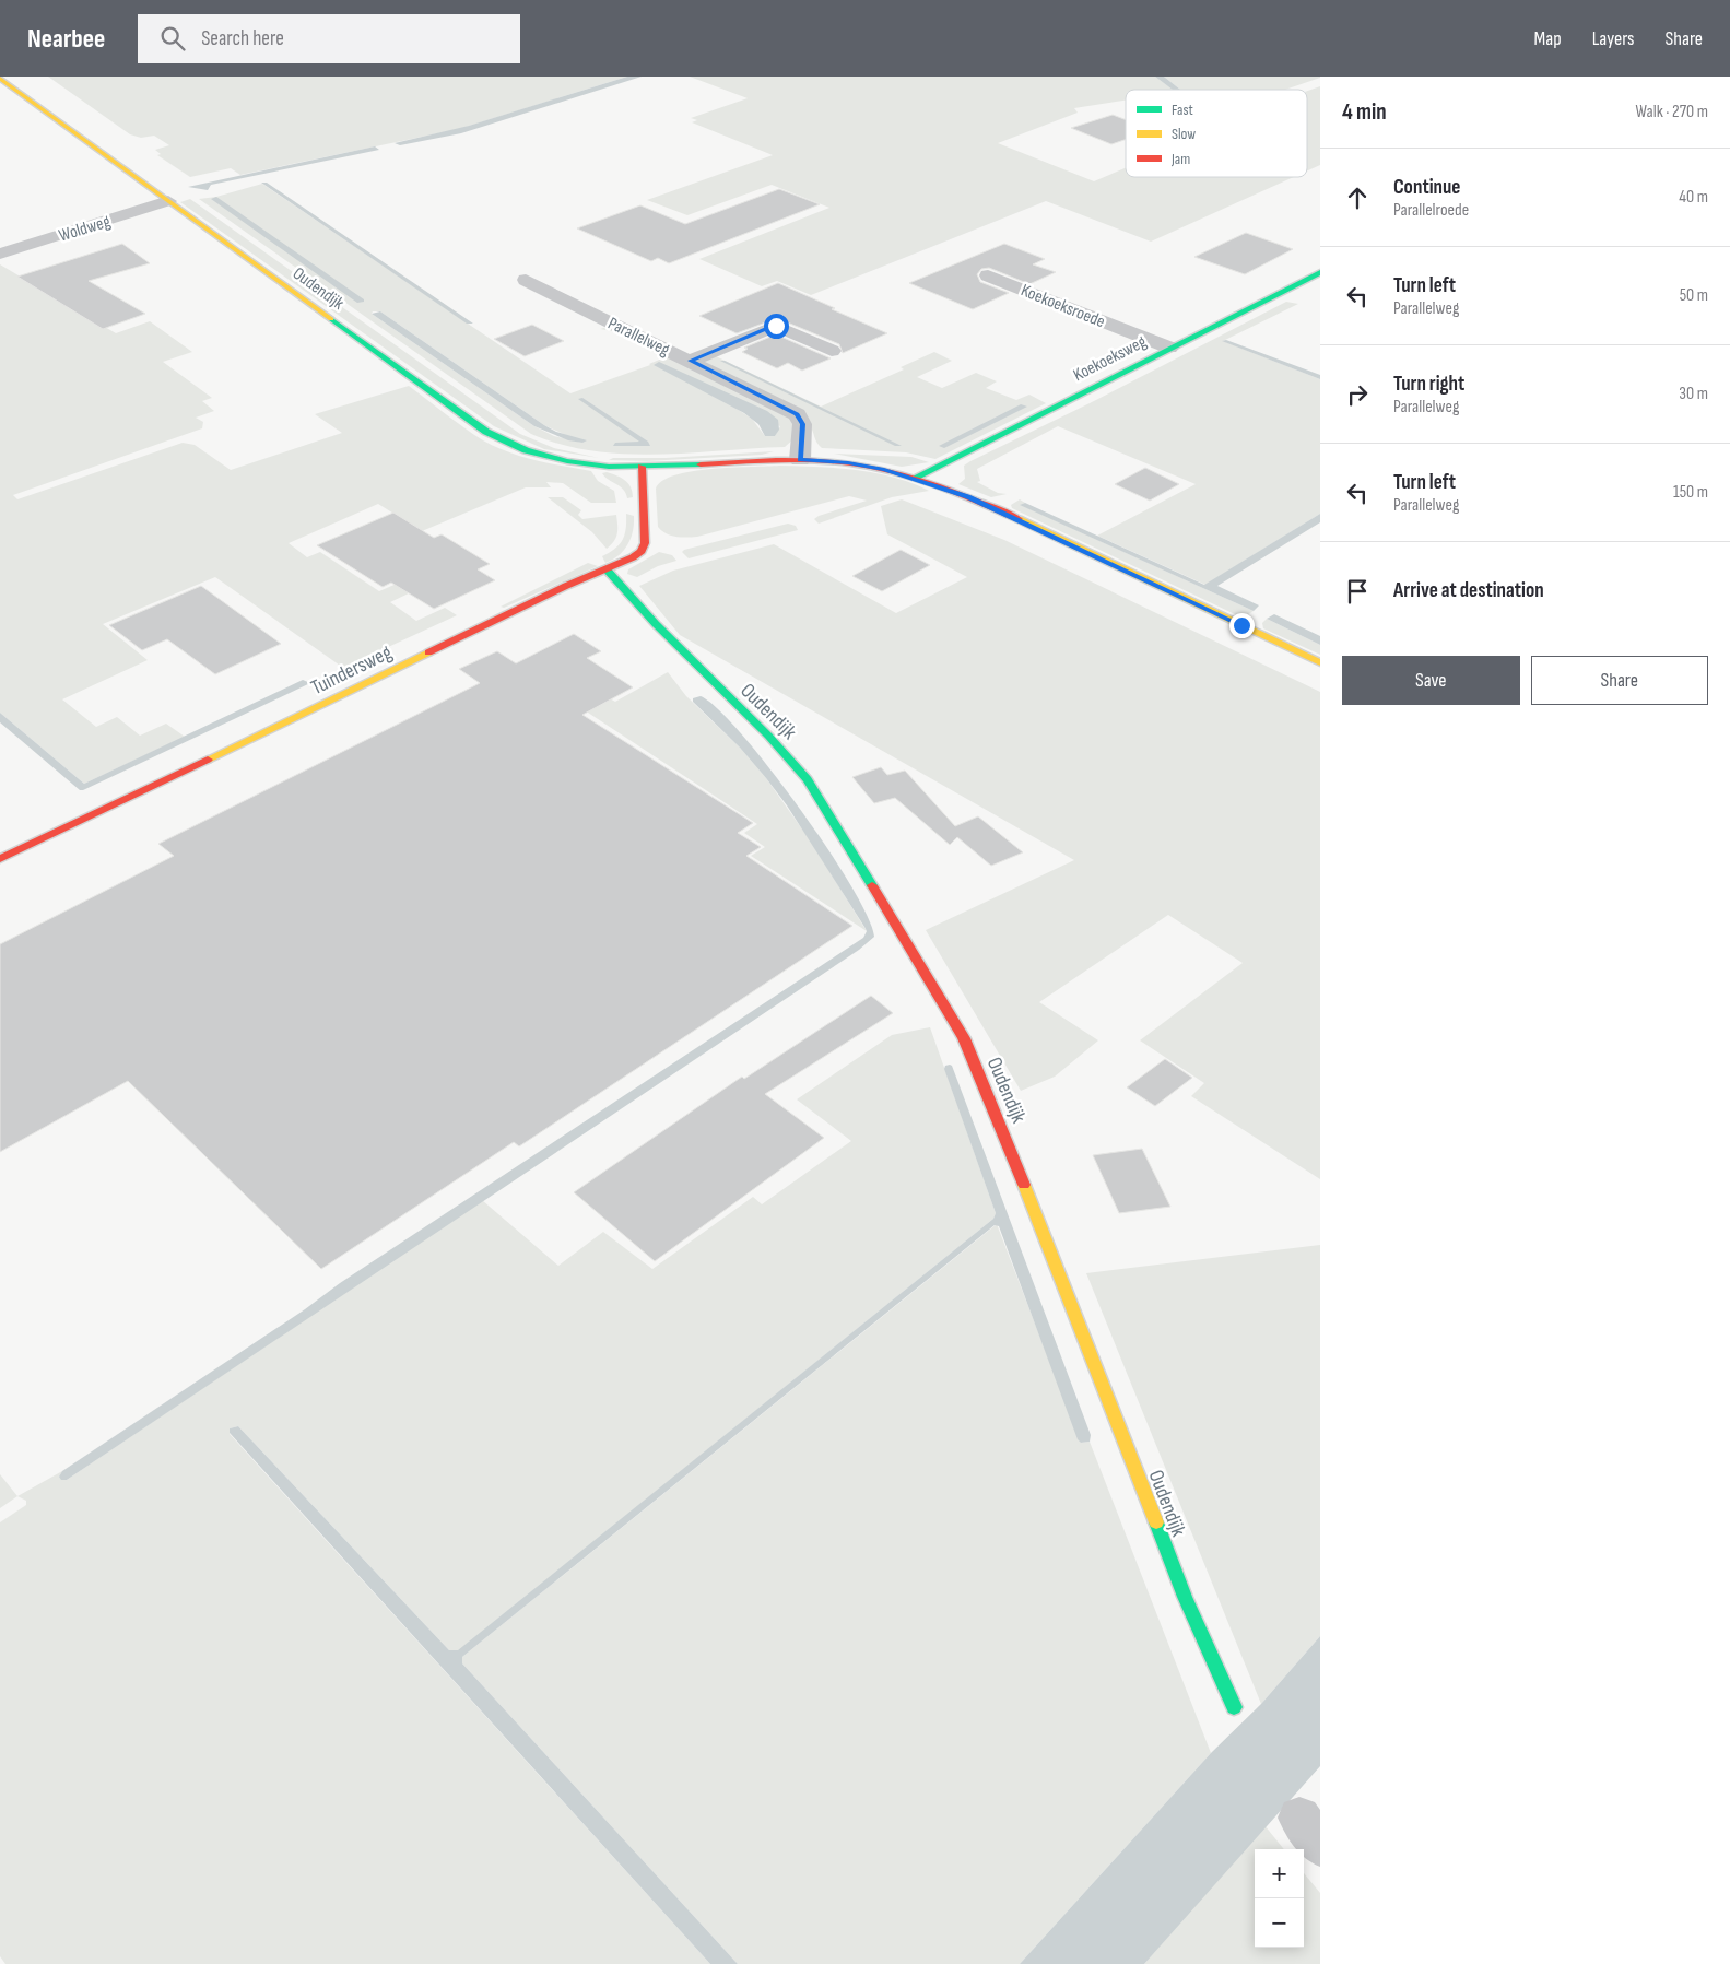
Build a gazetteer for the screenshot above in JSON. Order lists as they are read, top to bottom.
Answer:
{
  "streets": {
    "street": [
      "Woldweg",
      "Oudendijk",
      "Koekoeksroede",
      "Parallelweg",
      "Koekoeksweg",
      "Tuindersweg"
    ]
  },
  "crossings": [
    ["Woldweg", "Oudendijk"],
    ["Oudendijk", "Tuindersweg"],
    ["Koekoeksroede", "Koekoeksweg"]
  ],
  "legend": ["Fast", "Slow", "Jam"],
  "page": {
    "header": "Nearbee",
    "search": "Search here",
    "nav": ["Map", "Layers", "Share"],
    "heading": ["4 min", "Walk · 270 m"],
    "list": [
      ["Continue", "Parallelroede", "40 m"],
      ["Turn left", "Parallelweg", "50 m"],
      ["Turn right", "Parallelweg", "30 m"],
      ["Turn left", "Parallelweg", "150 m"],
      "Arrive at destination"
    ],
    "buttons": ["Save", "Share"],
    "map_buttons": ["+", "−"]
  }
}
